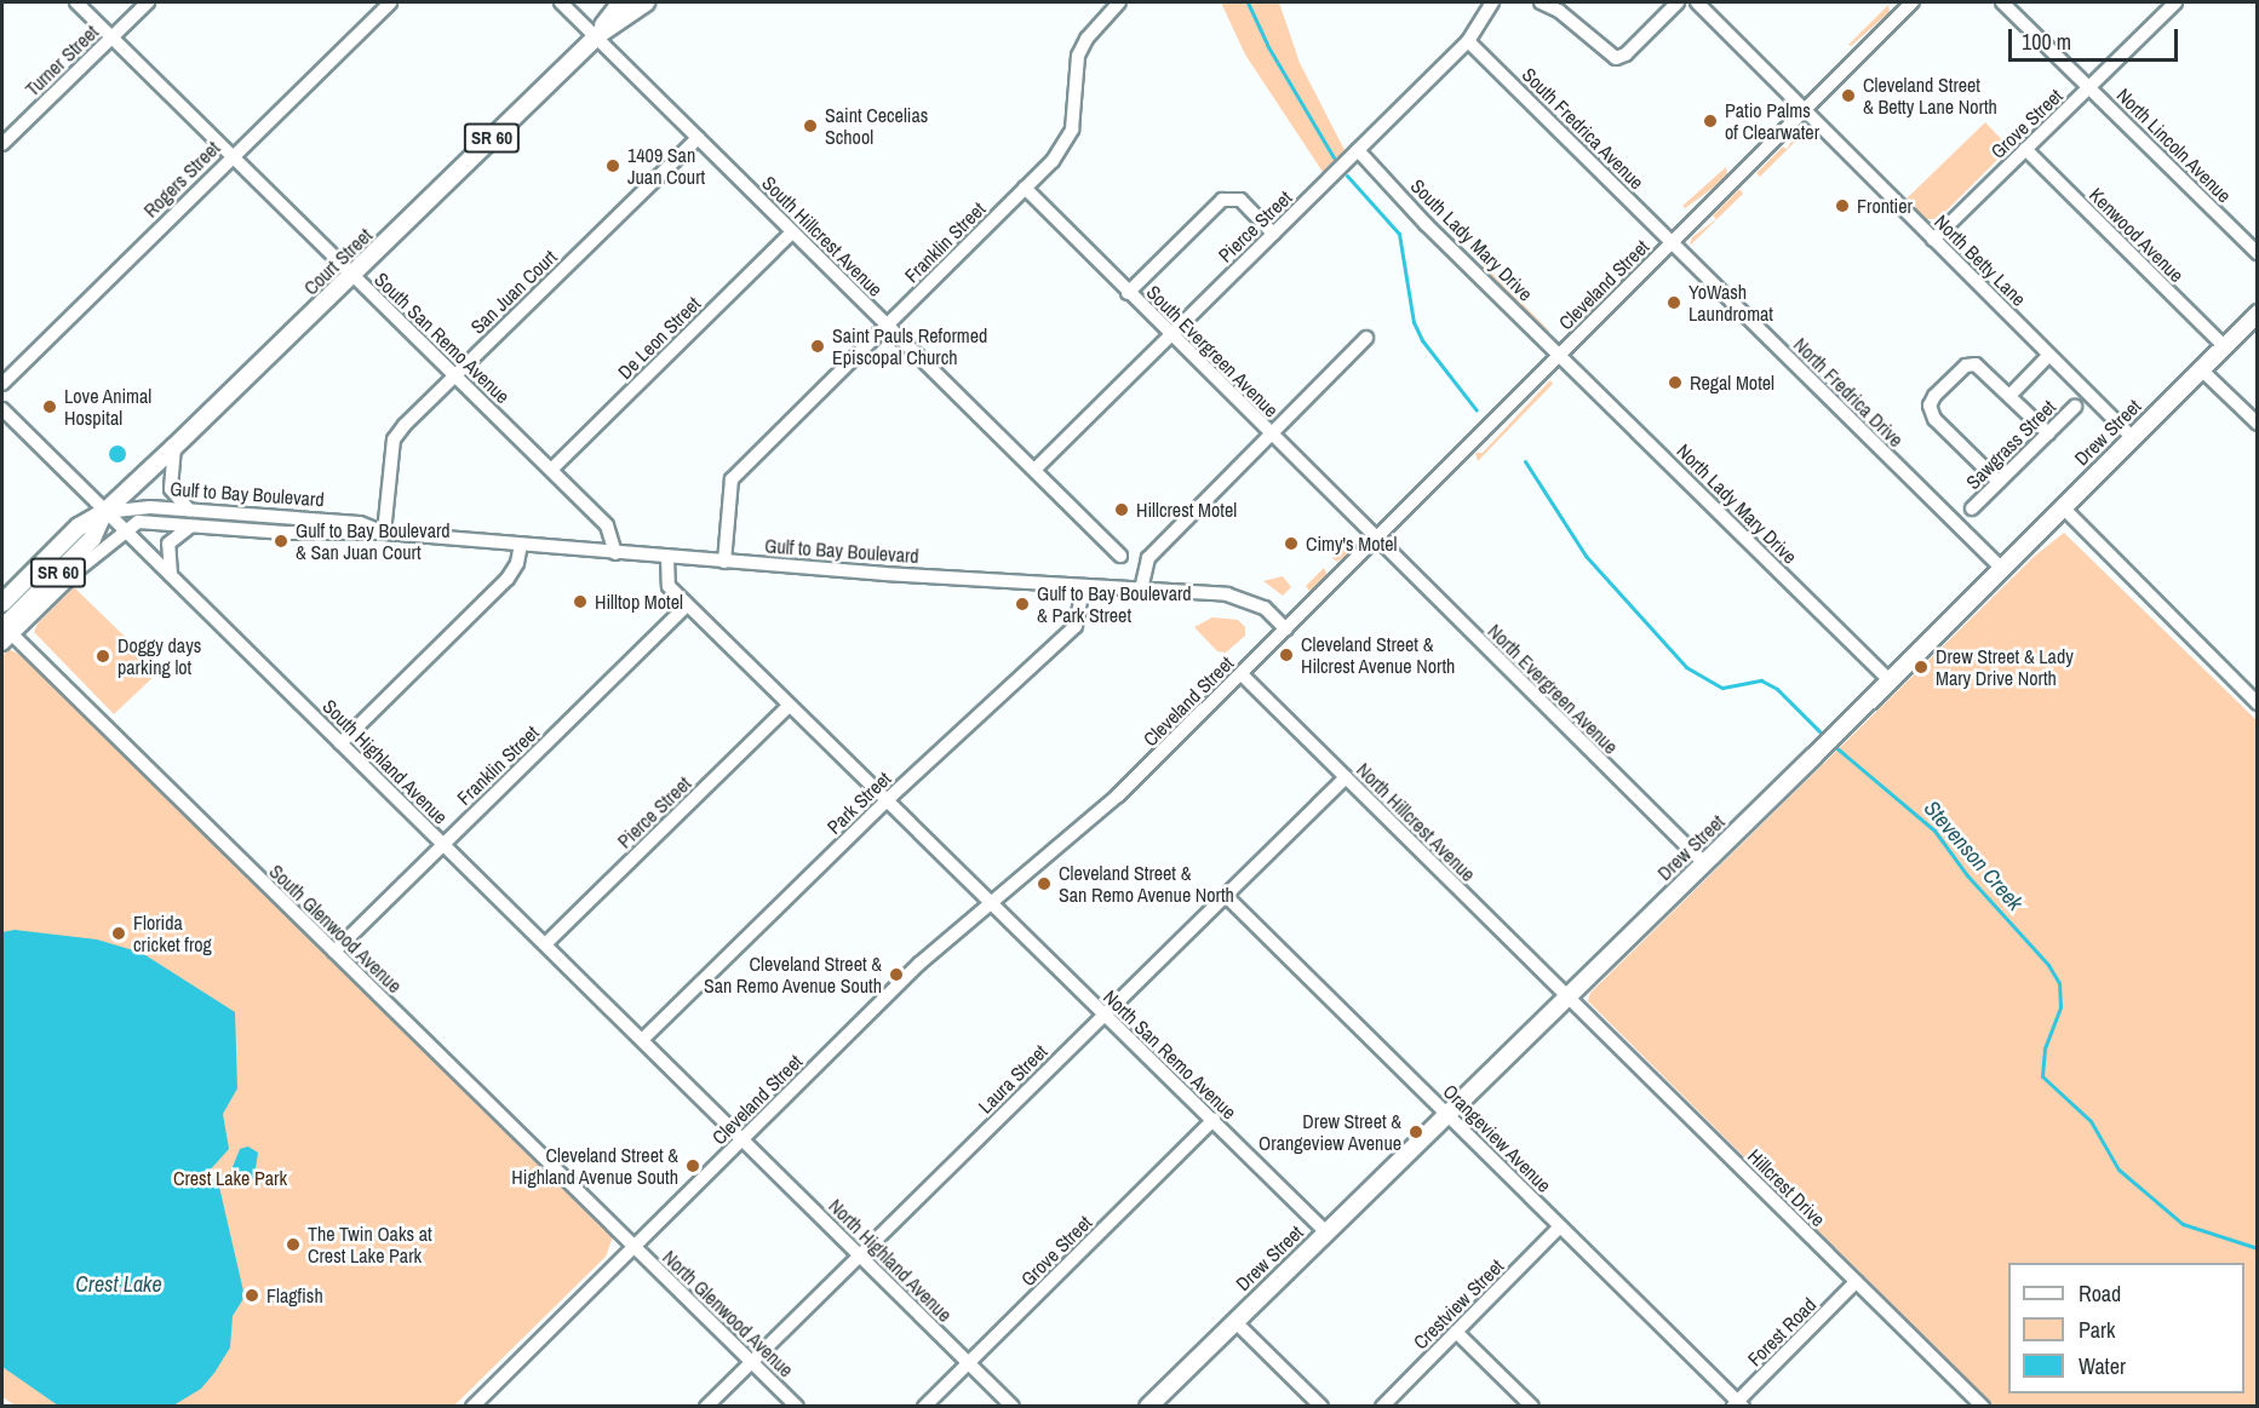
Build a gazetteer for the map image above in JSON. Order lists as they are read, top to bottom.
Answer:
{
  "streets": {
    "main road": [
      "SR 60",
      "Court Street",
      "Drew Street",
      "Gulf to Bay Boulevard"
    ],
    "street": [
      "Turner Street",
      "Grove Street",
      "South Fredrica Avenue",
      "North Lincoln Avenue",
      "Rogers Street",
      "Pierce Street",
      "Kenwood Avenue",
      "South Hillcrest Avenue",
      "South Lady Mary Drive",
      "Franklin Street",
      "North Betty Lane",
      "Cleveland Street",
      "San Juan Court",
      "South San Remo Avenue",
      "De Leon Street",
      "South Evergreen Avenue",
      "North Fredrica Drive",
      "Sawgrass Street",
      "North Lady Mary Drive",
      "North Evergreen Avenue",
      "South Highland Avenue",
      "Park Street",
      "North Hillcrest Avenue",
      "South Glenwood Avenue",
      "North San Remo Avenue",
      "Laura Street",
      "Orangeview Avenue",
      "Hillcrest Drive",
      "North Highland Avenue",
      "Crestview Street",
      "North Glenwood Avenue",
      "Forest Road"
    ]
  },
  "crossings": [
    ["Turner Street", "South San Remo Avenue"],
    ["Grove Street", "North Lincoln Avenue"],
    ["Grove Street", "Kenwood Avenue"],
    ["Grove Street", "North Betty Lane"],
    ["Grove Street", "North San Remo Avenue"],
    ["Grove Street", "North Highland Avenue"],
    ["South Fredrica Avenue", "Pierce Street"],
    ["South Fredrica Avenue", "Cleveland Street"],
    ["South Fredrica Avenue", "North Fredrica Drive"],
    ["SR 60", "Court Street"],
    ["SR 60", "Gulf to Bay Boulevard"],
    ["SR 60", "South Highland Avenue"],
    ["SR 60", "South Glenwood Avenue"],
    ["Rogers Street", "South San Remo Avenue"],
    ["Pierce Street", "South Hillcrest Avenue"],
    ["Pierce Street", "South Lady Mary Drive"],
    ["Pierce Street", "South Evergreen Avenue"],
    ["Pierce Street", "South Highland Avenue"],
    ["Kenwood Avenue", "Drew Street"],
    ["South Hillcrest Avenue", "Franklin Street"],
    ["South Hillcrest Avenue", "Court Street"],
    ["South Hillcrest Avenue", "San Juan Court"],
    ["South Hillcrest Avenue", "De Leon Street"],
    ["South Lady Mary Drive", "Cleveland Street"],
    ["South Lady Mary Drive", "North Lady Mary Drive"],
    ["Franklin Street", "South Evergreen Avenue"],
    ["Franklin Street", "Gulf to Bay Boulevard"],
    ["Franklin Street", "South Highland Avenue"],
    ["Franklin Street", "South Glenwood Avenue"],
    ["North Betty Lane", "Cleveland Street"],
    ["North Betty Lane", "Drew Street"],
    ["Court Street", "South San Remo Avenue"],
    ["Court Street", "Gulf to Bay Boulevard"],
    ["Court Street", "South Highland Avenue"],
    ["Cleveland Street", "South Evergreen Avenue"],
    ["Cleveland Street", "North Fredrica Drive"],
    ["Cleveland Street", "Gulf to Bay Boulevard"],
    ["Cleveland Street", "North Lady Mary Drive"],
    ["Cleveland Street", "North Evergreen Avenue"],
    ["Cleveland Street", "South Highland Avenue"],
    ["Cleveland Street", "North Hillcrest Avenue"],
    ["Cleveland Street", "South Glenwood Avenue"],
    ["Cleveland Street", "North San Remo Avenue"],
    ["Cleveland Street", "North Highland Avenue"],
    ["Cleveland Street", "North Glenwood Avenue"],
    ["San Juan Court", "South San Remo Avenue"],
    ["San Juan Court", "Gulf to Bay Boulevard"],
    ["South San Remo Avenue", "De Leon Street"],
    ["South San Remo Avenue", "Gulf to Bay Boulevard"],
    ["South Evergreen Avenue", "North Evergreen Avenue"],
    ["North Fredrica Drive", "Drew Street"],
    ["Drew Street", "North Lady Mary Drive"],
    ["Drew Street", "North Evergreen Avenue"],
    ["Drew Street", "North Hillcrest Avenue"],
    ["Drew Street", "North San Remo Avenue"],
    ["Drew Street", "Orangeview Avenue"],
    ["Drew Street", "Hillcrest Drive"],
    ["Gulf to Bay Boulevard", "South Highland Avenue"],
    ["Gulf to Bay Boulevard", "Park Street"],
    ["South Highland Avenue", "Park Street"],
    ["South Highland Avenue", "North Highland Avenue"],
    ["North Hillcrest Avenue", "Laura Street"],
    ["North Hillcrest Avenue", "Hillcrest Drive"],
    ["South Glenwood Avenue", "North Glenwood Avenue"],
    ["North San Remo Avenue", "Laura Street"],
    ["Laura Street", "Orangeview Avenue"],
    ["Laura Street", "North Highland Avenue"],
    ["Laura Street", "North Glenwood Avenue"],
    ["Orangeview Avenue", "Crestview Street"],
    ["Orangeview Avenue", "Forest Road"],
    ["Hillcrest Drive", "Forest Road"]
  ],
  "water": ["Stevenson Creek", "Crest Lake"],
  "parks": ["Crest Lake Park"],
  "places": [
    "Cleveland Street & Betty Lane North",
    "Patio Palms of Clearwater",
    "Saint Cecelias School",
    "1409 San Juan Court",
    "Frontier",
    "YoWash Laundromat",
    "Saint Pauls Reformed Episcopal Church",
    "Regal Motel",
    "Love Animal Hospital",
    "Hillcrest Motel",
    "Gulf to Bay Boulevard & San Juan Court",
    "Cimy's Motel",
    "Hilltop Motel",
    "Gulf to Bay Boulevard & Park Street",
    "Cleveland Street & Hilcrest Avenue North",
    "Doggy days parking lot",
    "Drew Street & Lady Mary Drive North",
    "Cleveland Street & San Remo Avenue North",
    "Florida cricket frog",
    "Cleveland Street & San Remo Avenue South",
    "Drew Street & Orangeview Avenue",
    "Cleveland Street & Highland Avenue South",
    "The Twin Oaks at Crest Lake Park",
    "Flagfish"
  ],
  "legend": ["Road", "Park", "Water"],
  "scale_bar": "100 m"
}
